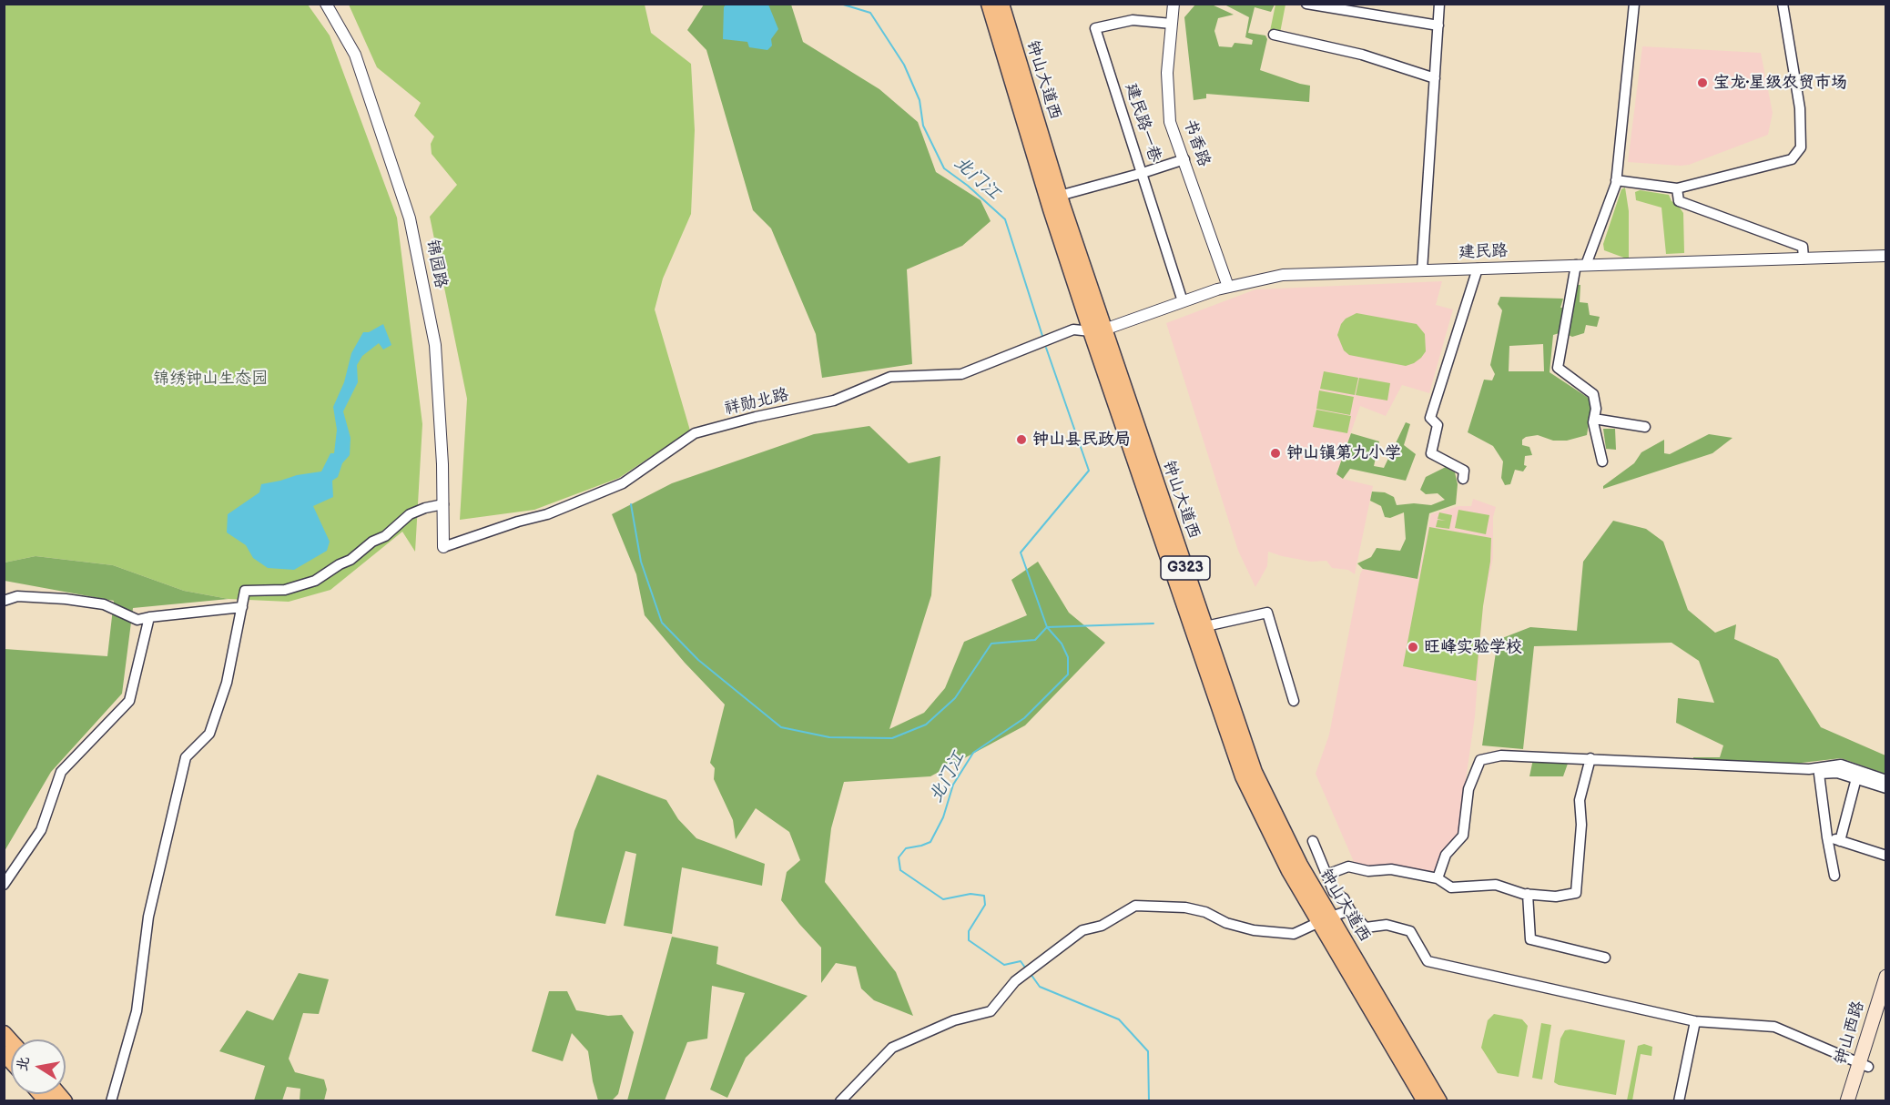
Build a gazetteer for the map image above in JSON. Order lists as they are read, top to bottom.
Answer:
{
  "streets": {
    "main road": ["钟山大道西", "G323", "钟山西路"],
    "street": [
      "建民路一巷",
      "书香路",
      "建民路",
      "锦园路",
      "祥勋北路"
    ]
  },
  "crossings": [
    ["钟山大道西", "建民路"],
    ["钟山大道西", "祥勋北路"],
    ["建民路一巷", "书香路"],
    ["建民路一巷", "建民路"],
    ["书香路", "建民路"],
    ["建民路", "祥勋北路"],
    ["锦园路", "祥勋北路"]
  ],
  "water": ["北门江"],
  "parks": ["锦绣钟山生态园"],
  "places": [
    "宝龙·星级农贸市场",
    "钟山县民政局",
    "钟山镇第九小学",
    "旺峰实验学校"
  ],
  "north": "left"
}
